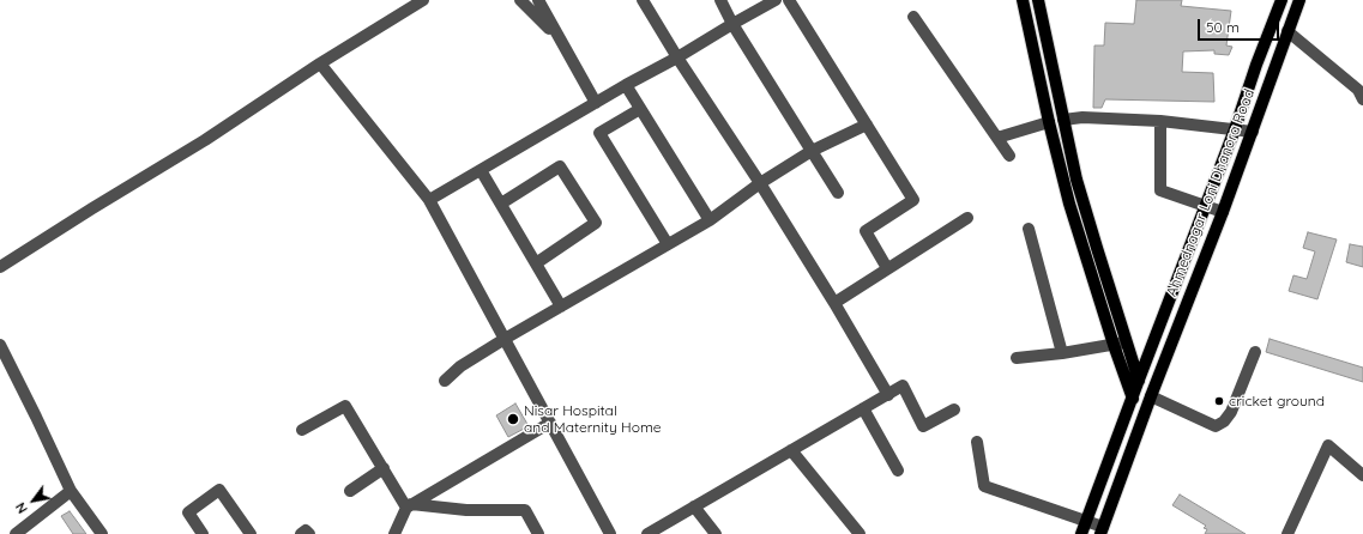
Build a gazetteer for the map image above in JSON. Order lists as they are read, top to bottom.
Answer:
{
  "streets": {
    "main road": ["Ahmednagar Loni Dhanora Road"]
  },
  "places": ["cricket ground", "Nisar Hospital and Maternity Home"],
  "scale_bar": "50 m",
  "north": "bottom left"
}
